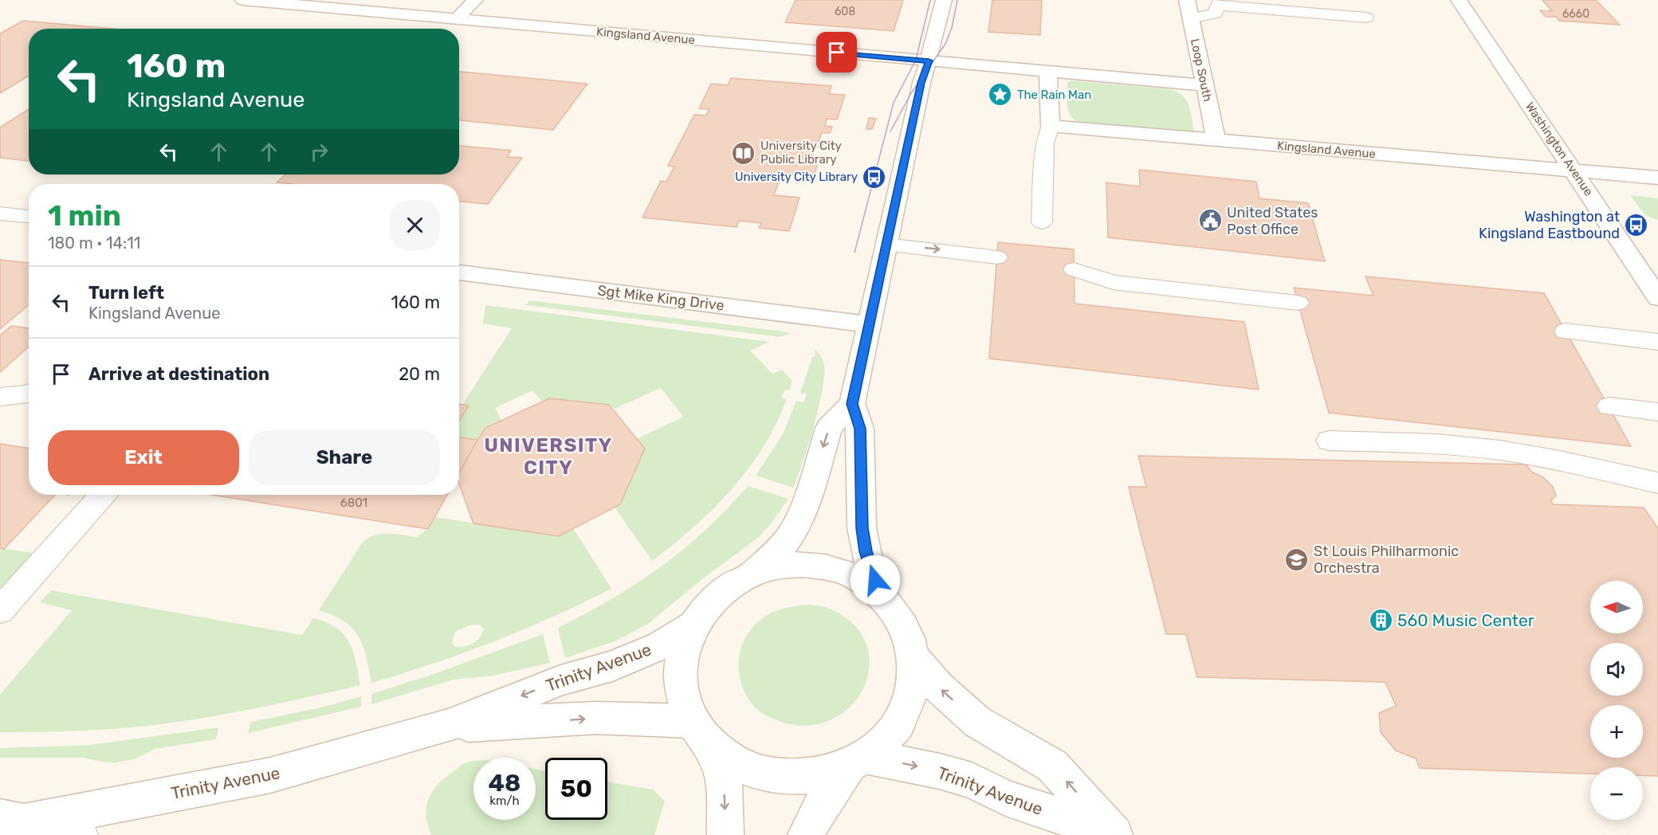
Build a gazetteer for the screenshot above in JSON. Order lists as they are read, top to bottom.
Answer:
{
  "streets": {
    "street": [
      "Kingsland Avenue",
      "Loop South",
      "Washington Avenue",
      "Sgt Mike King Drive",
      "Trinity Avenue"
    ]
  },
  "crossings": [
    ["Kingsland Avenue", "Loop South"],
    ["Kingsland Avenue", "Washington Avenue"]
  ],
  "districts": ["UNIVERSITY CITY"],
  "places": {
    "place": ["The Rain Man"],
    "library": ["University City Public Library"],
    "bus stop": ["University City Library", "Washington at Kingsland Eastbound"],
    "public building": ["United States Post Office"],
    "school or university": ["St Louis Philharmonic Orchestra"],
    "building": ["560 Music Center"]
  },
  "house_numbers": ["608", "6660", "6801"],
  "north": "left",
  "page": {
    "turn": ["160 m", "Kingsland Avenue"],
    "heading": ["1 min", "180 m · 14:11"],
    "list": [
      {
        "name": "Turn left",
        "note": "Kingsland Avenue",
        "value": "160 m"
      },
      {
        "name": "Arrive at destination",
        "value": "20 m"
      }
    ],
    "buttons": ["Exit", "Share"],
    "map_buttons": ["+", "−"],
    "speed": "48 km/h",
    "limit": "50"
  }
}
